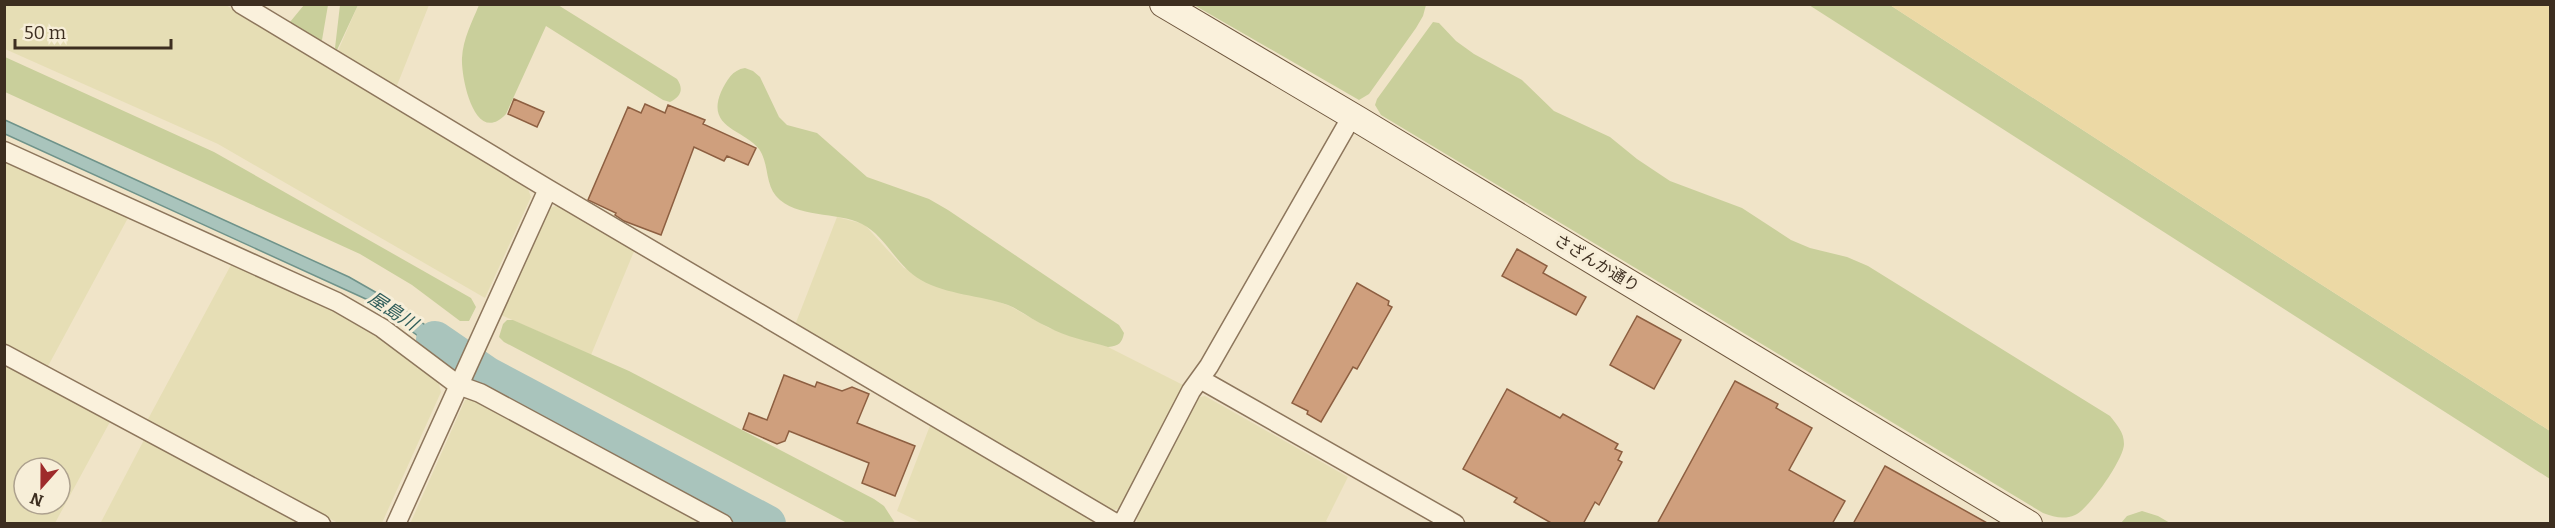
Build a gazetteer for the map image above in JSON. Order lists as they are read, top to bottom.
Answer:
{
  "streets": {
    "street": ["さざんか通り"]
  },
  "water": ["屋島川"],
  "scale_bar": "50 m",
  "north": "bottom"
}
